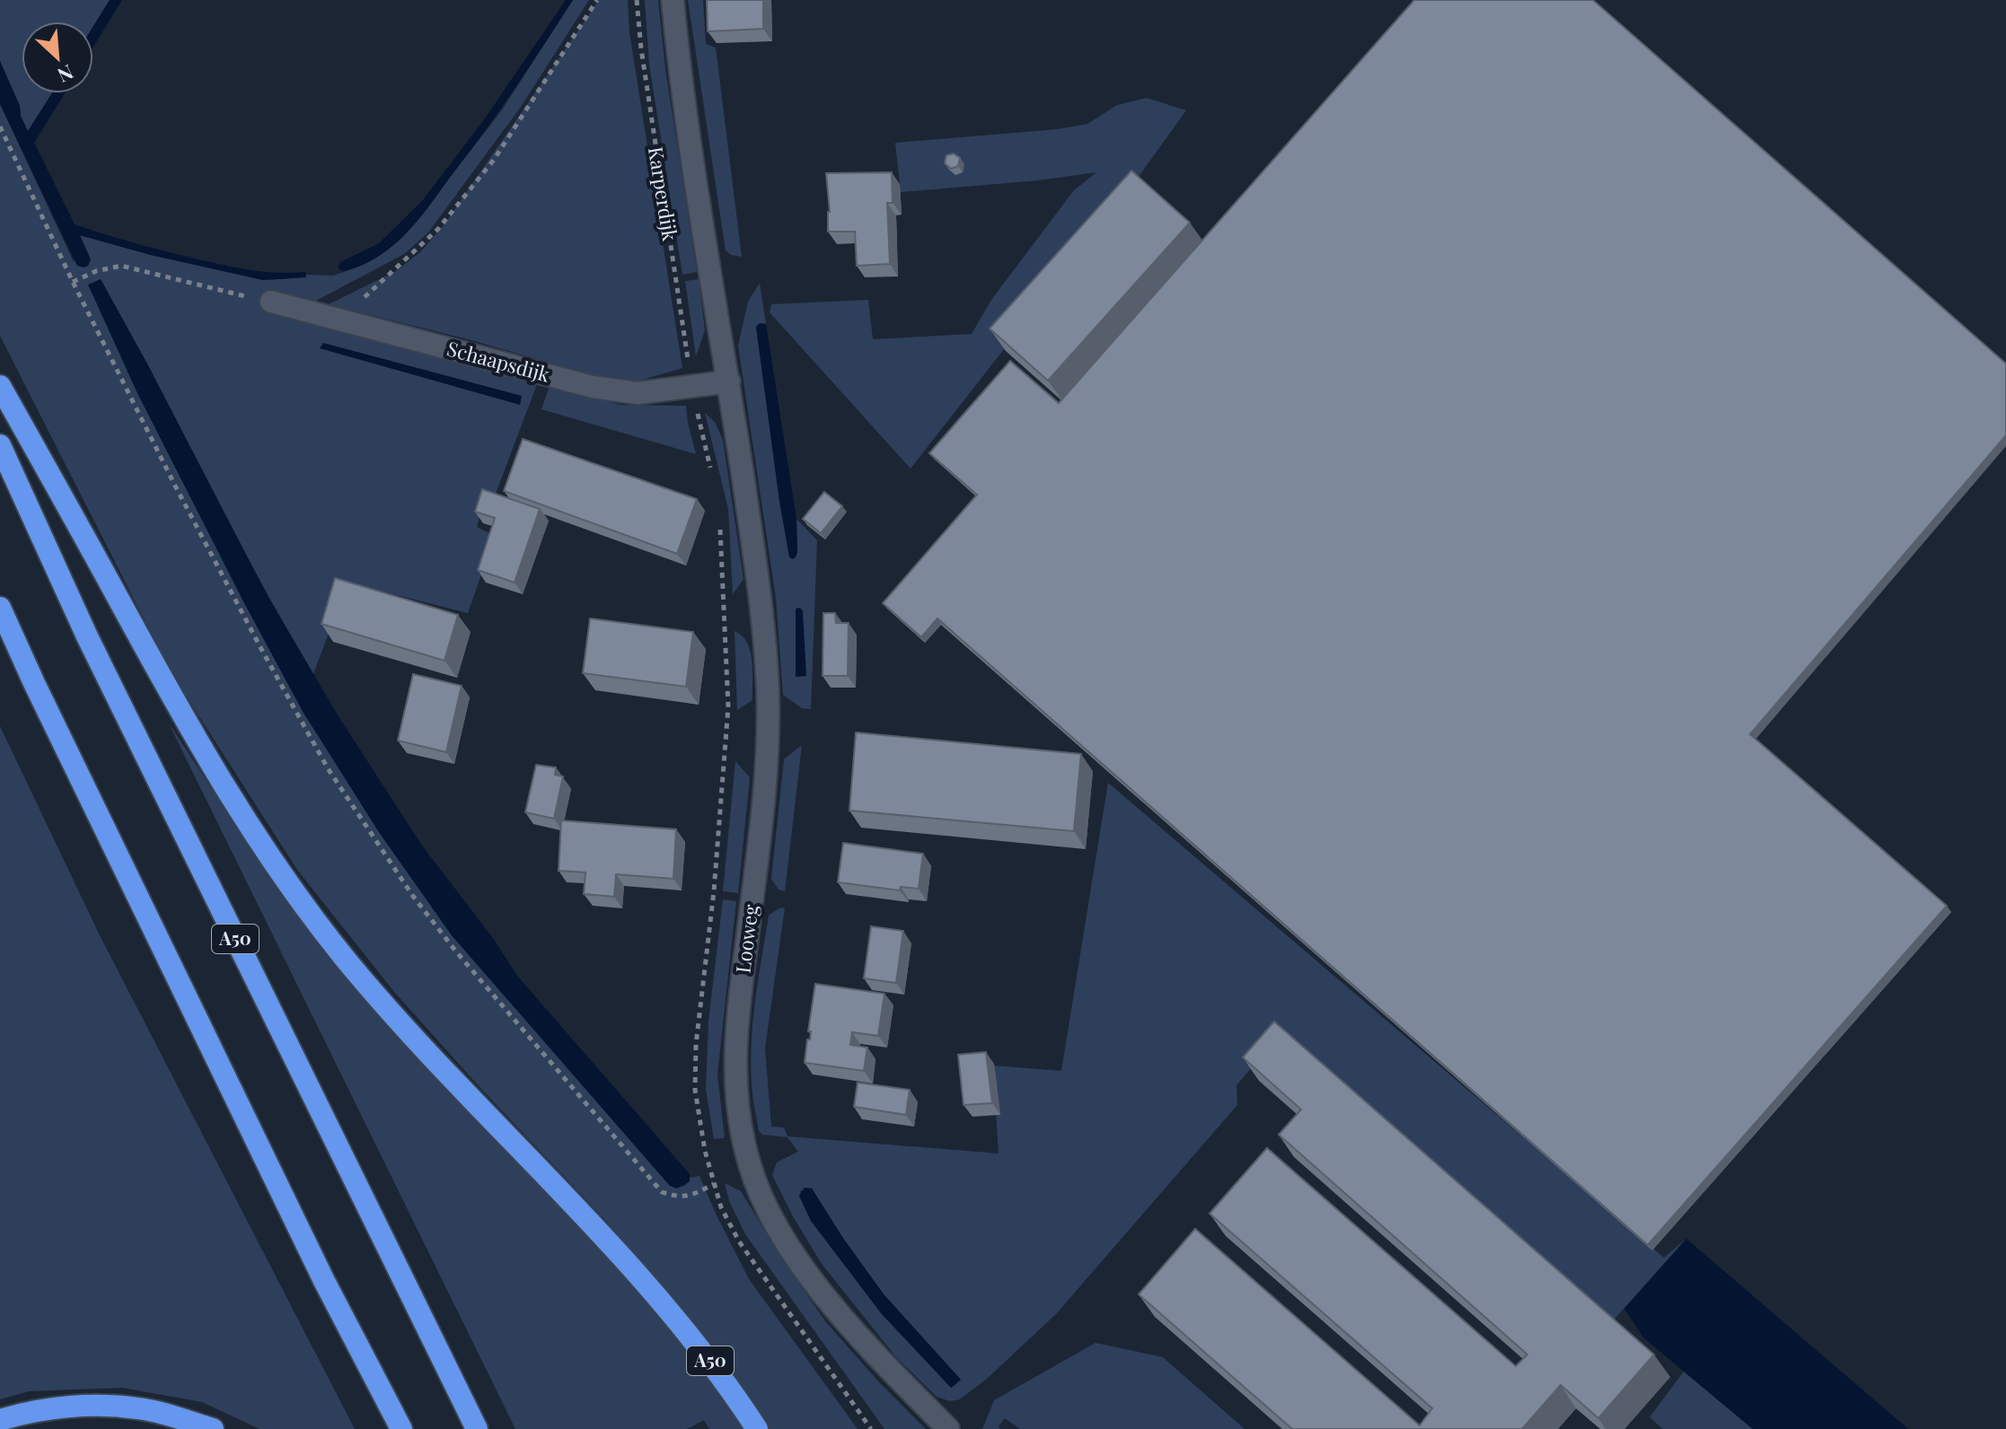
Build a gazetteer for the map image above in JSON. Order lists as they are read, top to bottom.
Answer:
{
  "streets": {
    "highway": ["A50"],
    "street": ["Karperdijk", "Schaapsdijk", "Looweg"]
  },
  "crossings": [
    ["Karperdijk", "Schaapsdijk"],
    ["Karperdijk", "Looweg"],
    ["Schaapsdijk", "Looweg"]
  ],
  "north": "bottom right"
}
